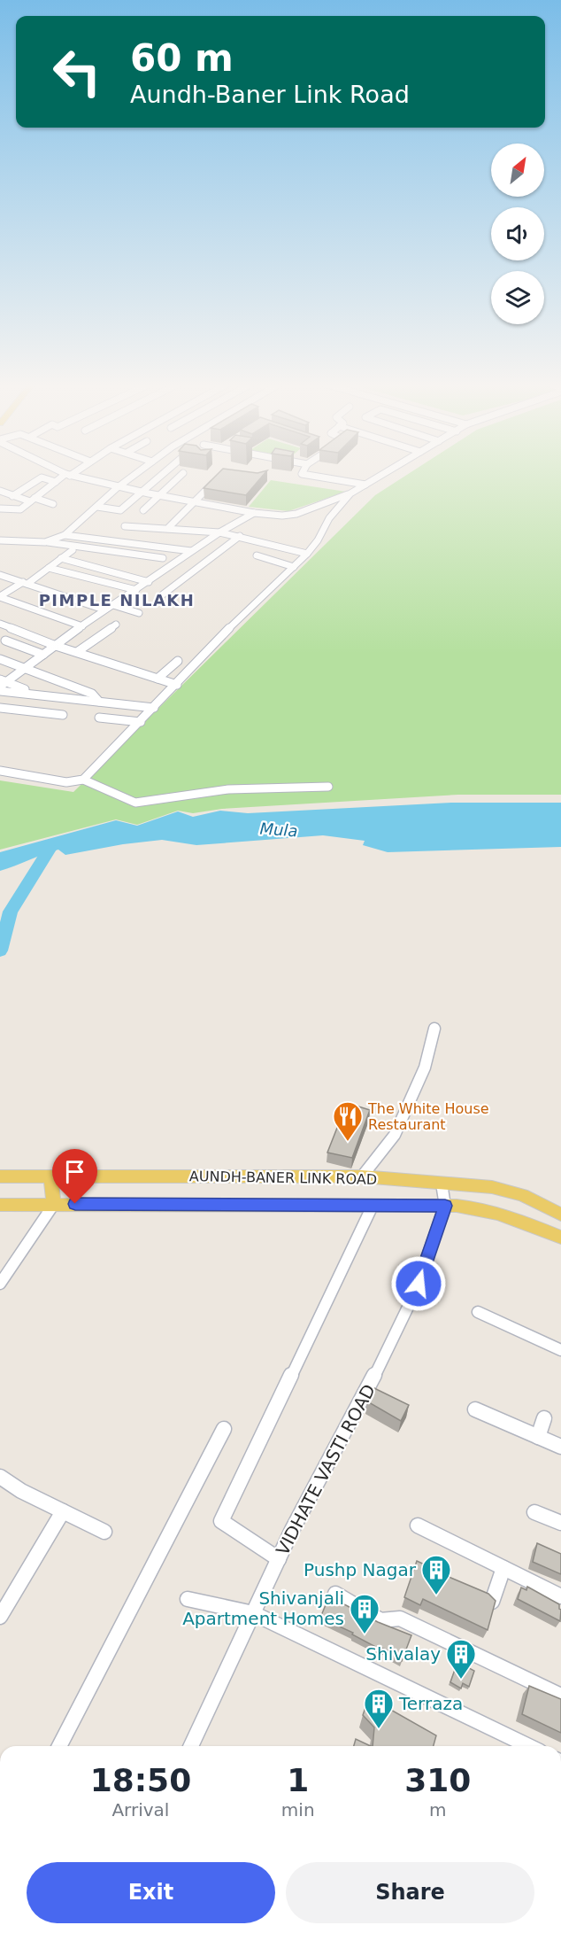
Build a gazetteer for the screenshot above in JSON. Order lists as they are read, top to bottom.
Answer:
{
  "streets": {
    "main road": ["AUNDH-BANER LINK ROAD"],
    "street": ["VIDHATE VASTI ROAD"]
  },
  "crossings": [
    ["AUNDH-BANER LINK ROAD", "VIDHATE VASTI ROAD"]
  ],
  "districts": ["PIMPLE NILAKH"],
  "water": ["Mula"],
  "places": {
    "restaurant": ["The White House Restaurant"],
    "building": [
      "Pushp Nagar",
      "Shivanjali Apartment Homes",
      "Shivalay",
      "Terraza"
    ]
  },
  "north": "top right",
  "page": {
    "turn": ["60 m", "Aundh-Baner Link Road"],
    "eta": [
      "18:50",
      "Arrival",
      "1",
      "min",
      "310",
      "m"
    ],
    "buttons": ["Exit", "Share"]
  }
}
